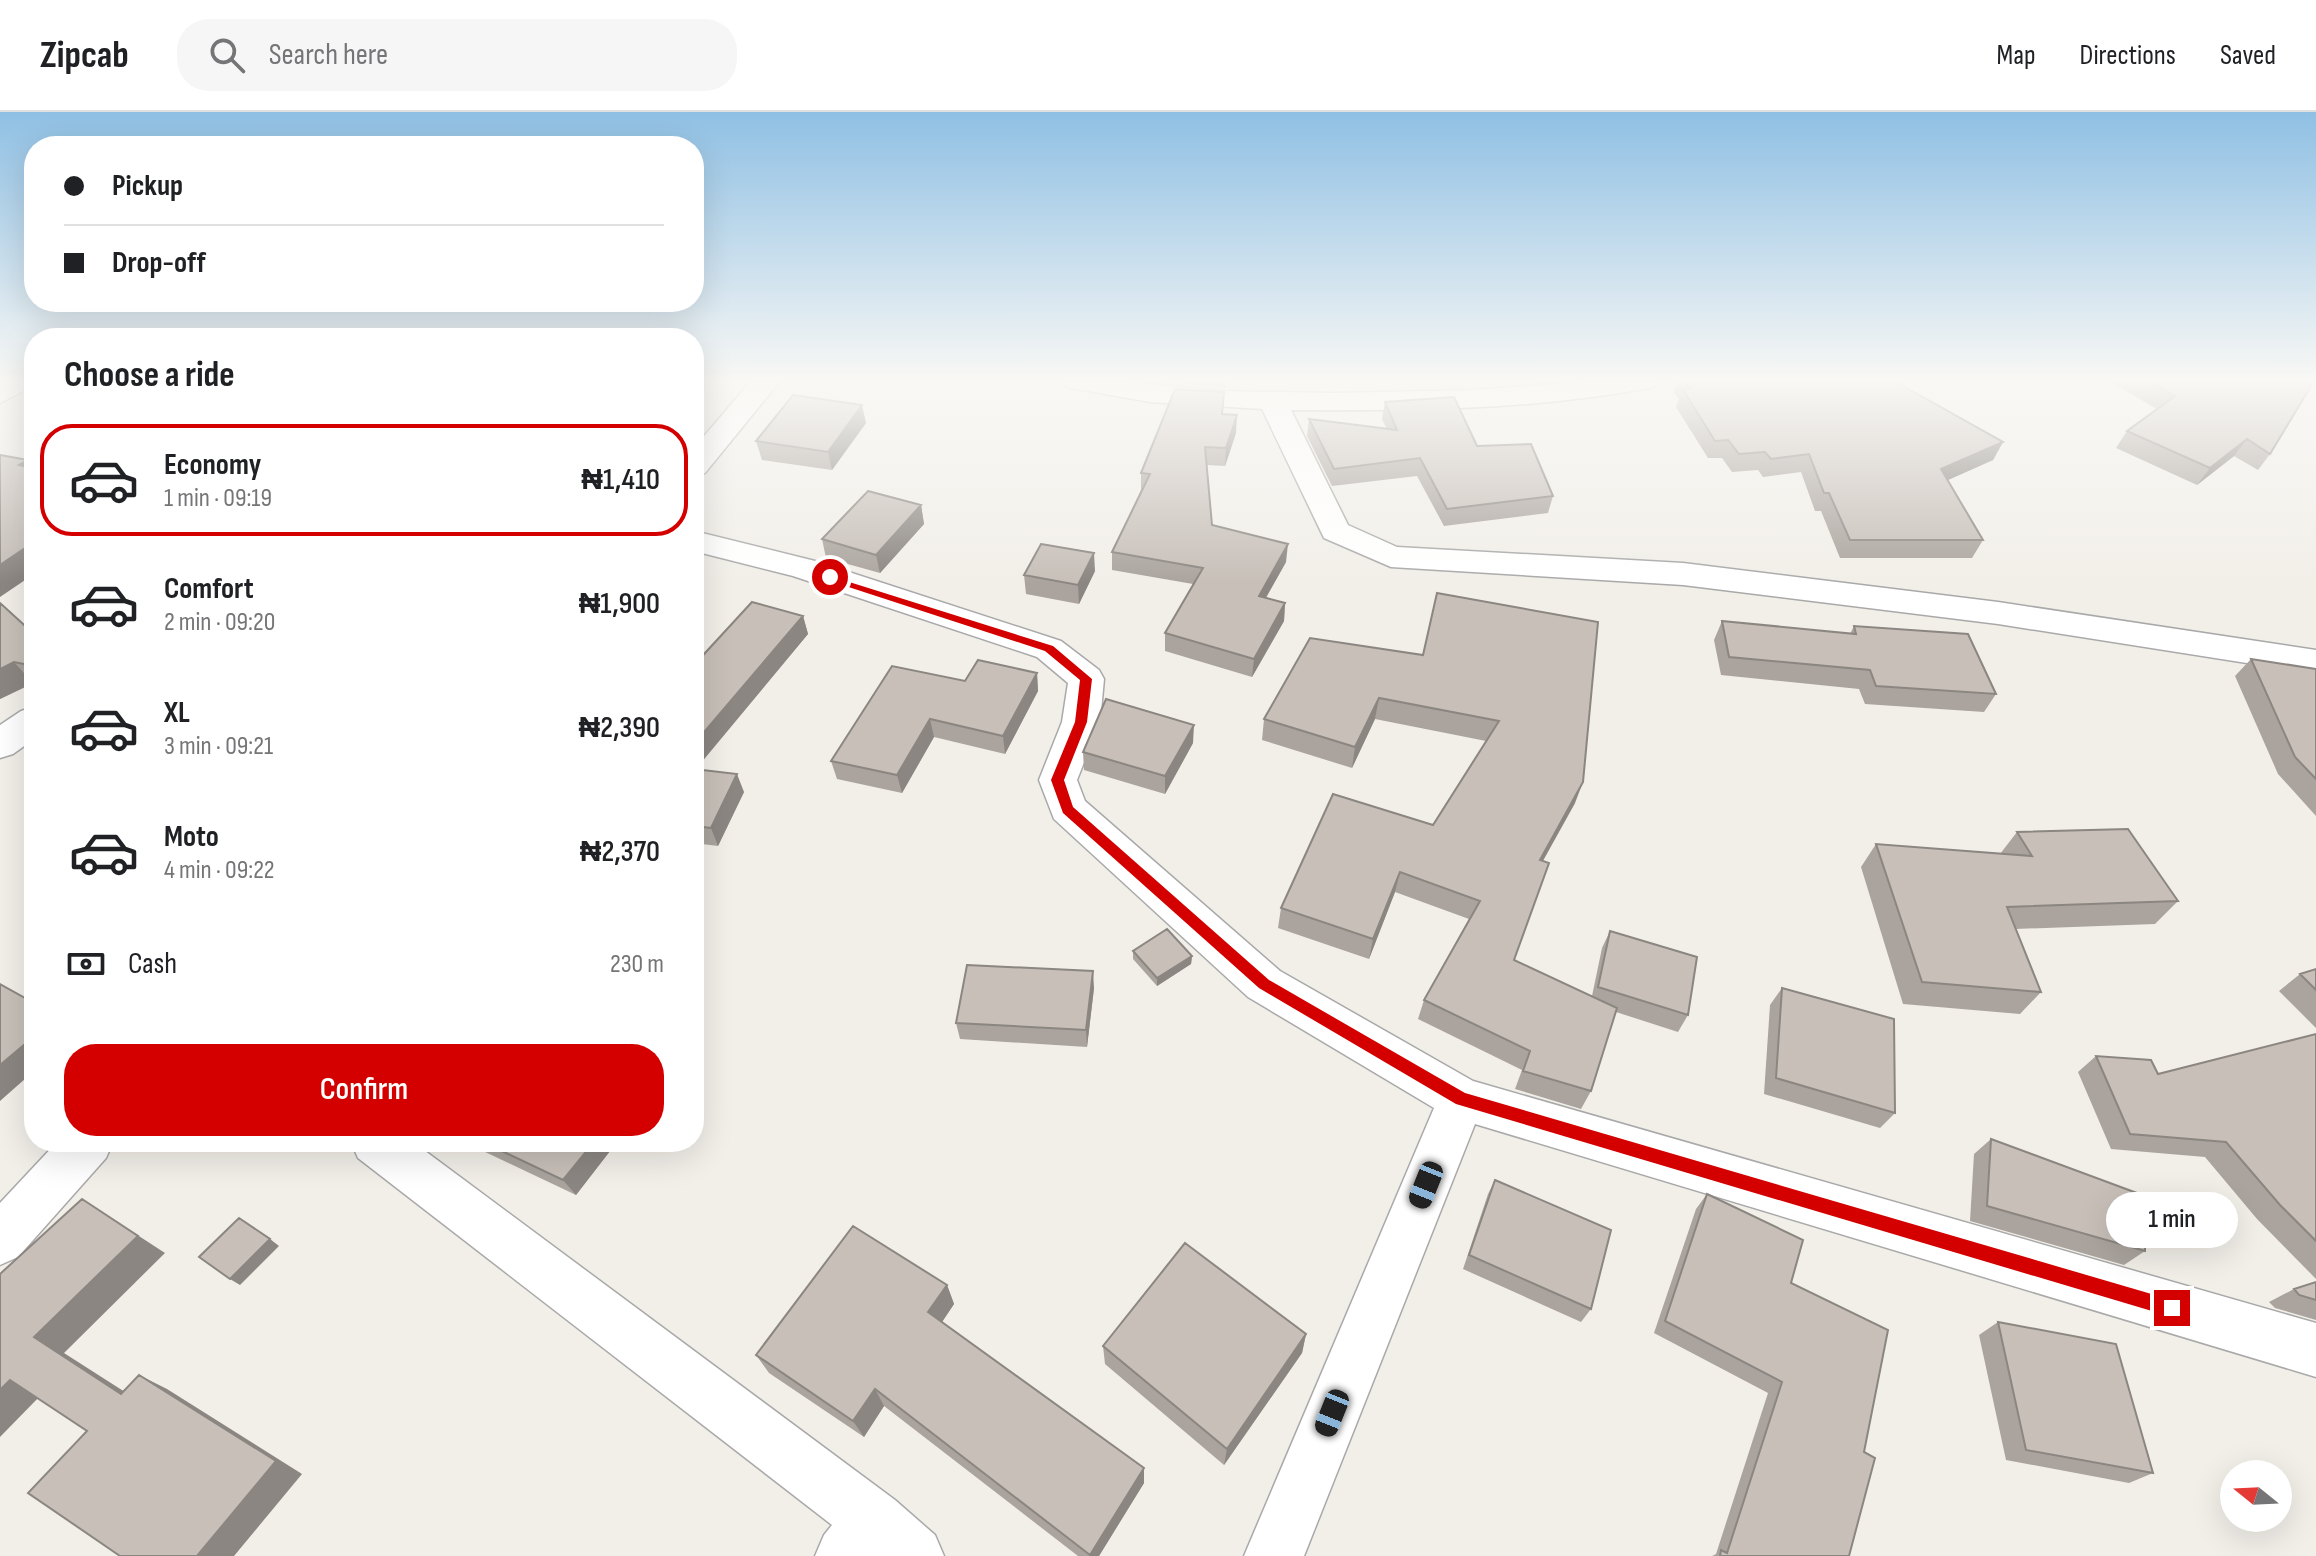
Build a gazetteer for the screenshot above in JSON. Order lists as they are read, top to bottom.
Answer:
{
  "north": "left",
  "page": {
    "header": "Zipcab",
    "search": "Search here",
    "nav": ["Map", "Directions", "Saved"],
    "banner": ["Pickup", "Drop-off"],
    "heading": "Choose a ride",
    "list": [
      {
        "name": "Economy",
        "note": "1 min · 09:19",
        "value": "₦1,410"
      },
      {
        "name": "Comfort",
        "note": "2 min · 09:20",
        "value": "₦1,900"
      },
      {
        "name": "XL",
        "note": "3 min · 09:21",
        "value": "₦2,390"
      },
      {
        "name": "Moto",
        "note": "4 min · 09:22",
        "value": "₦2,370"
      }
    ],
    "pay": ["Cash", "230 m"],
    "buttons": "Confirm",
    "bubble": "1 min"
  }
}
